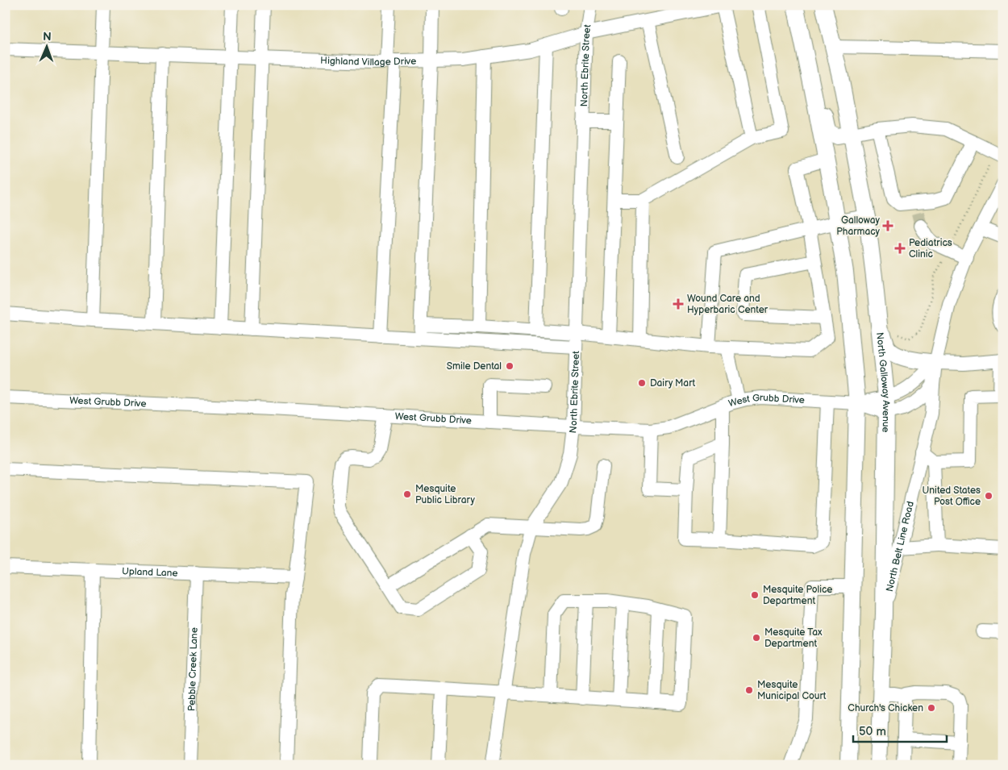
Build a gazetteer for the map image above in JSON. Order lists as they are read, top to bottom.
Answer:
{
  "streets": {
    "main road": ["North Galloway Avenue"],
    "street": [
      "Highland Village Drive",
      "North Ebrite Street",
      "West Grubb Drive",
      "North Belt Line Road",
      "Upland Lane",
      "Pebble Creek Lane"
    ]
  },
  "crossings": [
    ["Highland Village Drive", "North Ebrite Street"],
    ["North Ebrite Street", "West Grubb Drive"],
    ["North Galloway Avenue", "West Grubb Drive"],
    ["North Galloway Avenue", "North Belt Line Road"],
    ["Upland Lane", "Pebble Creek Lane"]
  ],
  "places": {
    "health": ["Galloway Pharmacy", "Pediatrics Clinic", "Wound Care and Hyperbaric Center"],
    "other": [
      "Smile Dental",
      "Dairy Mart",
      "Mesquite Public Library",
      "United States Post Office",
      "Mesquite Police Department",
      "Mesquite Tax Department",
      "Mesquite Municipal Court",
      "Church's Chicken"
    ]
  },
  "scale_bar": "50 m",
  "north": "top"
}
